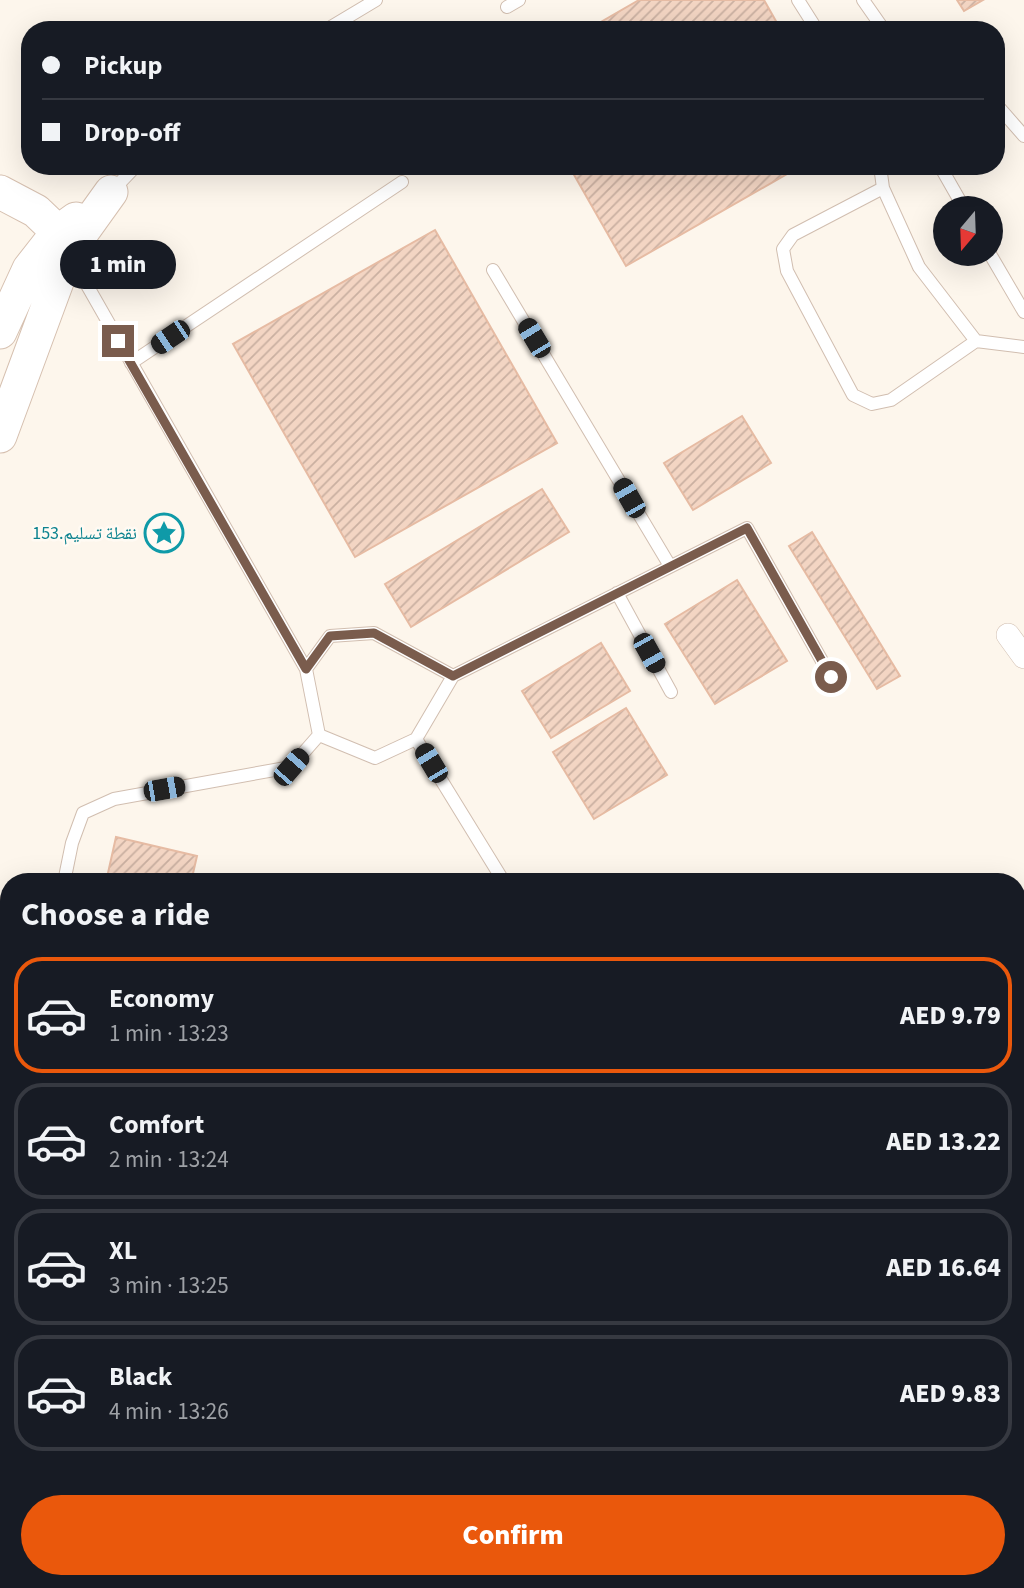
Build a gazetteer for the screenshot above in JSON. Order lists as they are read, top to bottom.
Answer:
{
  "places": {
    "place": ["نقطة تسليم.153"]
  },
  "north": "bottom",
  "page": {
    "banner": ["Pickup", "Drop-off"],
    "bubble": "1 min",
    "heading": "Choose a ride",
    "list": [
      {
        "name": "Economy",
        "note": "1 min · 13:23",
        "value": "AED 9.79"
      },
      {
        "name": "Comfort",
        "note": "2 min · 13:24",
        "value": "AED 13.22"
      },
      {
        "name": "XL",
        "note": "3 min · 13:25",
        "value": "AED 16.64"
      },
      {
        "name": "Black",
        "note": "4 min · 13:26",
        "value": "AED 9.83"
      }
    ],
    "buttons": "Confirm"
  }
}
